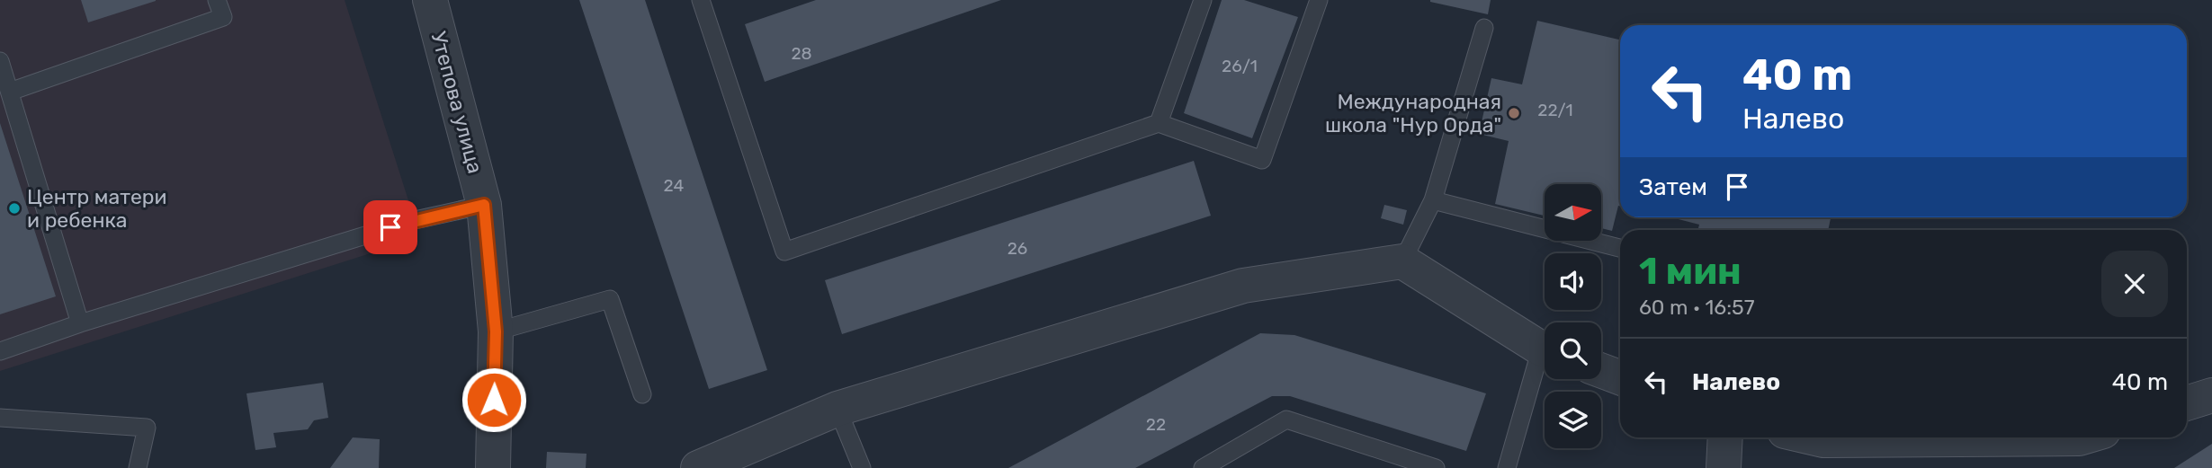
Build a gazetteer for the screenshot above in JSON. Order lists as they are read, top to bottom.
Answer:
{
  "streets": {
    "street": ["Утепова улица"]
  },
  "places": ["Международная школа \"Нур Орда\"", "Центр матери и ребенка"],
  "house_numbers": [
    "28",
    "26/1",
    "22/1",
    "24",
    "26",
    "22"
  ],
  "north": "right",
  "page": {
    "turn": ["40 m", "Налево"],
    "then": "Затем",
    "heading": ["1 мин", "60 m · 16:57"],
    "list": [
      {
        "name": "Налево",
        "value": "40 m"
      }
    ]
  }
}
